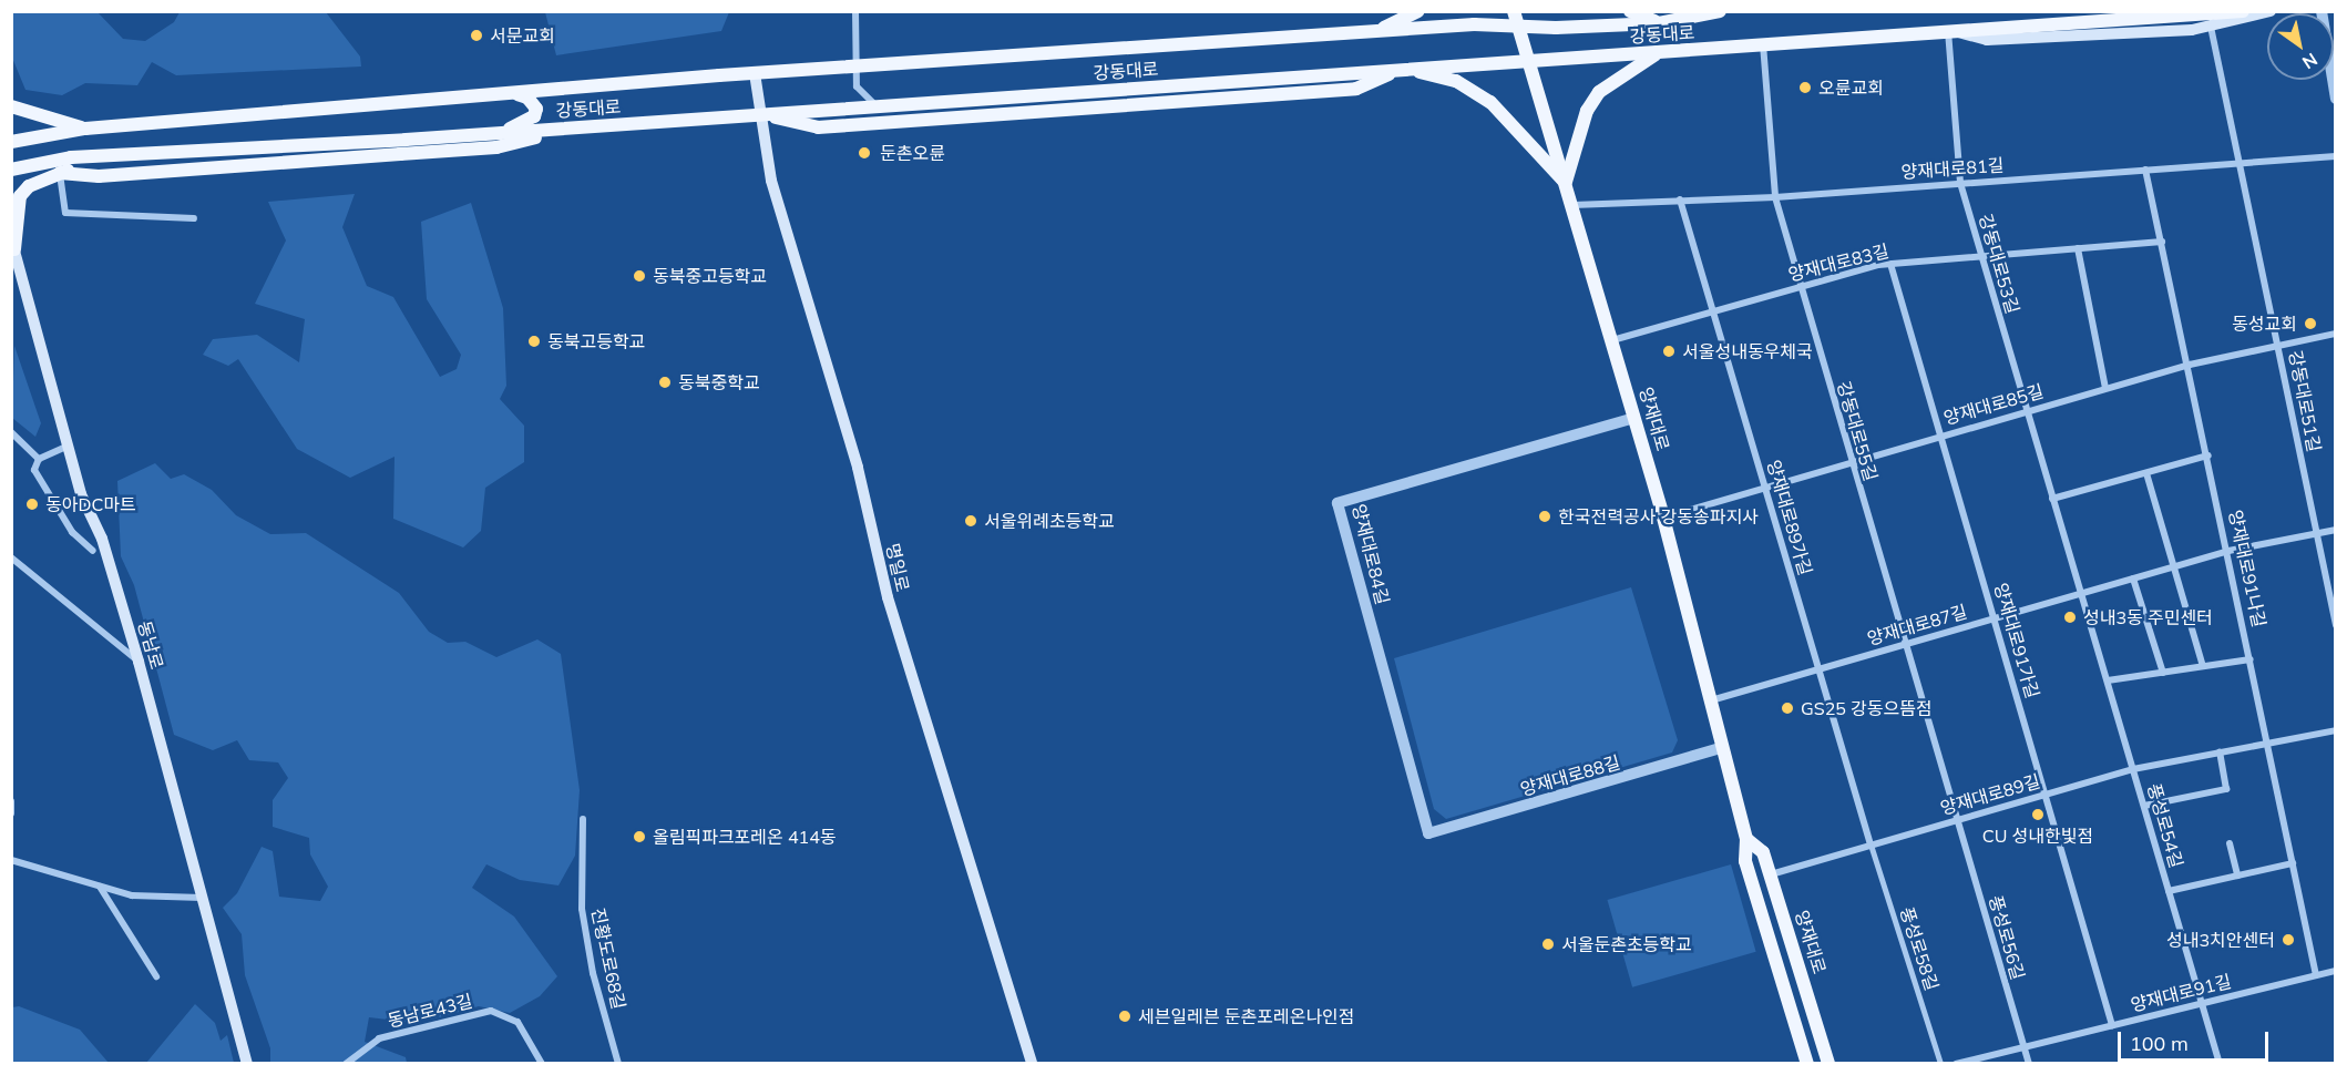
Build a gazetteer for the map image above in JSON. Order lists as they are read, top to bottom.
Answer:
{
  "streets": {
    "main road": [
      "강동대로",
      "양재대로",
      "명일로",
      "동남로"
    ],
    "street": [
      "양재대로81길",
      "양재대로83길",
      "강동대로53길",
      "강동대로51길",
      "양재대로85길",
      "강동대로55길",
      "양재대로89가길",
      "양재대로84길",
      "양재대로91나길",
      "양재대로87길",
      "양재대로91가길",
      "양재대로88길",
      "양재대로89길",
      "풍성로54길",
      "풍성로56길",
      "풍성로58길",
      "진황도로68길",
      "양재대로91길",
      "동남로43길"
    ]
  },
  "crossings": [
    ["강동대로", "강동대로53길"],
    ["강동대로", "양재대로"],
    ["강동대로", "강동대로55길"],
    ["강동대로", "명일로"],
    ["양재대로81길", "강동대로53길"],
    ["양재대로81길", "강동대로51길"],
    ["양재대로81길", "양재대로"],
    ["양재대로81길", "강동대로55길"],
    ["양재대로81길", "양재대로89가길"],
    ["양재대로81길", "양재대로91나길"],
    ["양재대로83길", "강동대로53길"],
    ["양재대로83길", "양재대로"],
    ["양재대로83길", "강동대로55길"],
    ["양재대로83길", "양재대로89가길"],
    ["양재대로83길", "양재대로91나길"],
    ["양재대로83길", "양재대로91가길"],
    ["강동대로53길", "양재대로85길"],
    ["강동대로53길", "양재대로87길"],
    ["강동대로53길", "양재대로89길"],
    ["강동대로53길", "풍성로54길"],
    ["강동대로51길", "양재대로85길"],
    ["강동대로51길", "양재대로87길"],
    ["양재대로85길", "양재대로"],
    ["양재대로85길", "강동대로55길"],
    ["양재대로85길", "양재대로89가길"],
    ["양재대로85길", "양재대로91나길"],
    ["양재대로85길", "양재대로91가길"],
    ["양재대로", "양재대로84길"],
    ["양재대로", "양재대로87길"],
    ["양재대로", "양재대로88길"],
    ["양재대로", "양재대로89길"],
    ["강동대로55길", "양재대로87길"],
    ["강동대로55길", "양재대로89길"],
    ["강동대로55길", "풍성로56길"],
    ["양재대로89가길", "양재대로87길"],
    ["양재대로89가길", "양재대로89길"],
    ["양재대로89가길", "풍성로58길"],
    ["양재대로84길", "양재대로88길"],
    ["양재대로91나길", "양재대로87길"],
    ["양재대로91나길", "양재대로89길"],
    ["양재대로91나길", "풍성로54길"],
    ["양재대로91나길", "양재대로91길"],
    ["양재대로87길", "양재대로91가길"],
    ["양재대로91가길", "양재대로89길"],
    ["양재대로91가길", "양재대로91길"],
    ["양재대로89길", "풍성로54길"],
    ["양재대로89길", "풍성로56길"],
    ["양재대로89길", "풍성로58길"],
    ["풍성로54길", "양재대로91길"],
    ["풍성로56길", "양재대로91길"]
  ],
  "places": [
    "서문교회",
    "오륜교회",
    "둔촌오륜",
    "동북중고등학교",
    "동성교회",
    "동북고등학교",
    "서울성내동우체국",
    "동북중학교",
    "동아DC마트",
    "한국전력공사 강동송파지사",
    "서울위례초등학교",
    "성내3동 주민센터",
    "GS25 강동으뜸점",
    "CU 성내한빛점",
    "올림픽파크포레온 414동",
    "성내3치안센터",
    "서울둔촌초등학교",
    "세븐일레븐 둔촌포레온나인점"
  ],
  "scale_bar": "100 m",
  "north": "bottom right"
}
